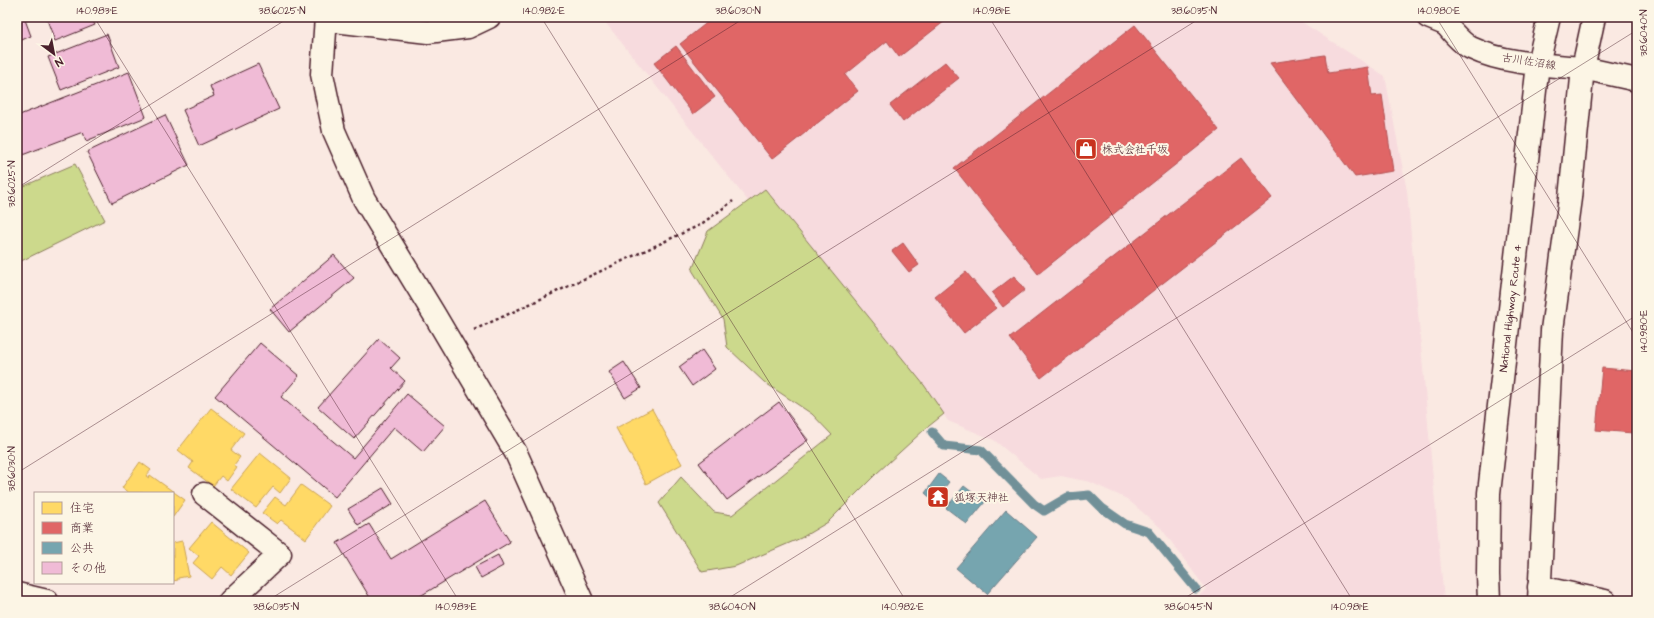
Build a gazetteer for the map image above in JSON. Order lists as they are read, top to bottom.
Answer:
{
  "streets": {
    "main road": ["古川佐沼線", "National Highway Route 4"]
  },
  "crossings": [
    ["古川佐沼線", "National Highway Route 4"]
  ],
  "places": {
    "shop": ["株式会社千坂"],
    "temple": ["狐塚天神社"]
  },
  "legend": [
    "住宅",
    "商業",
    "公共",
    "その他"
  ],
  "north": "bottom right",
  "coordinates": [
    "140.983°E",
    "38.6025°N",
    "140.982°E",
    "38.6030°N",
    "140.981°E",
    "38.6035°N",
    "140.980°E",
    "38.6040°N",
    "38.6045°N"
  ]
}
